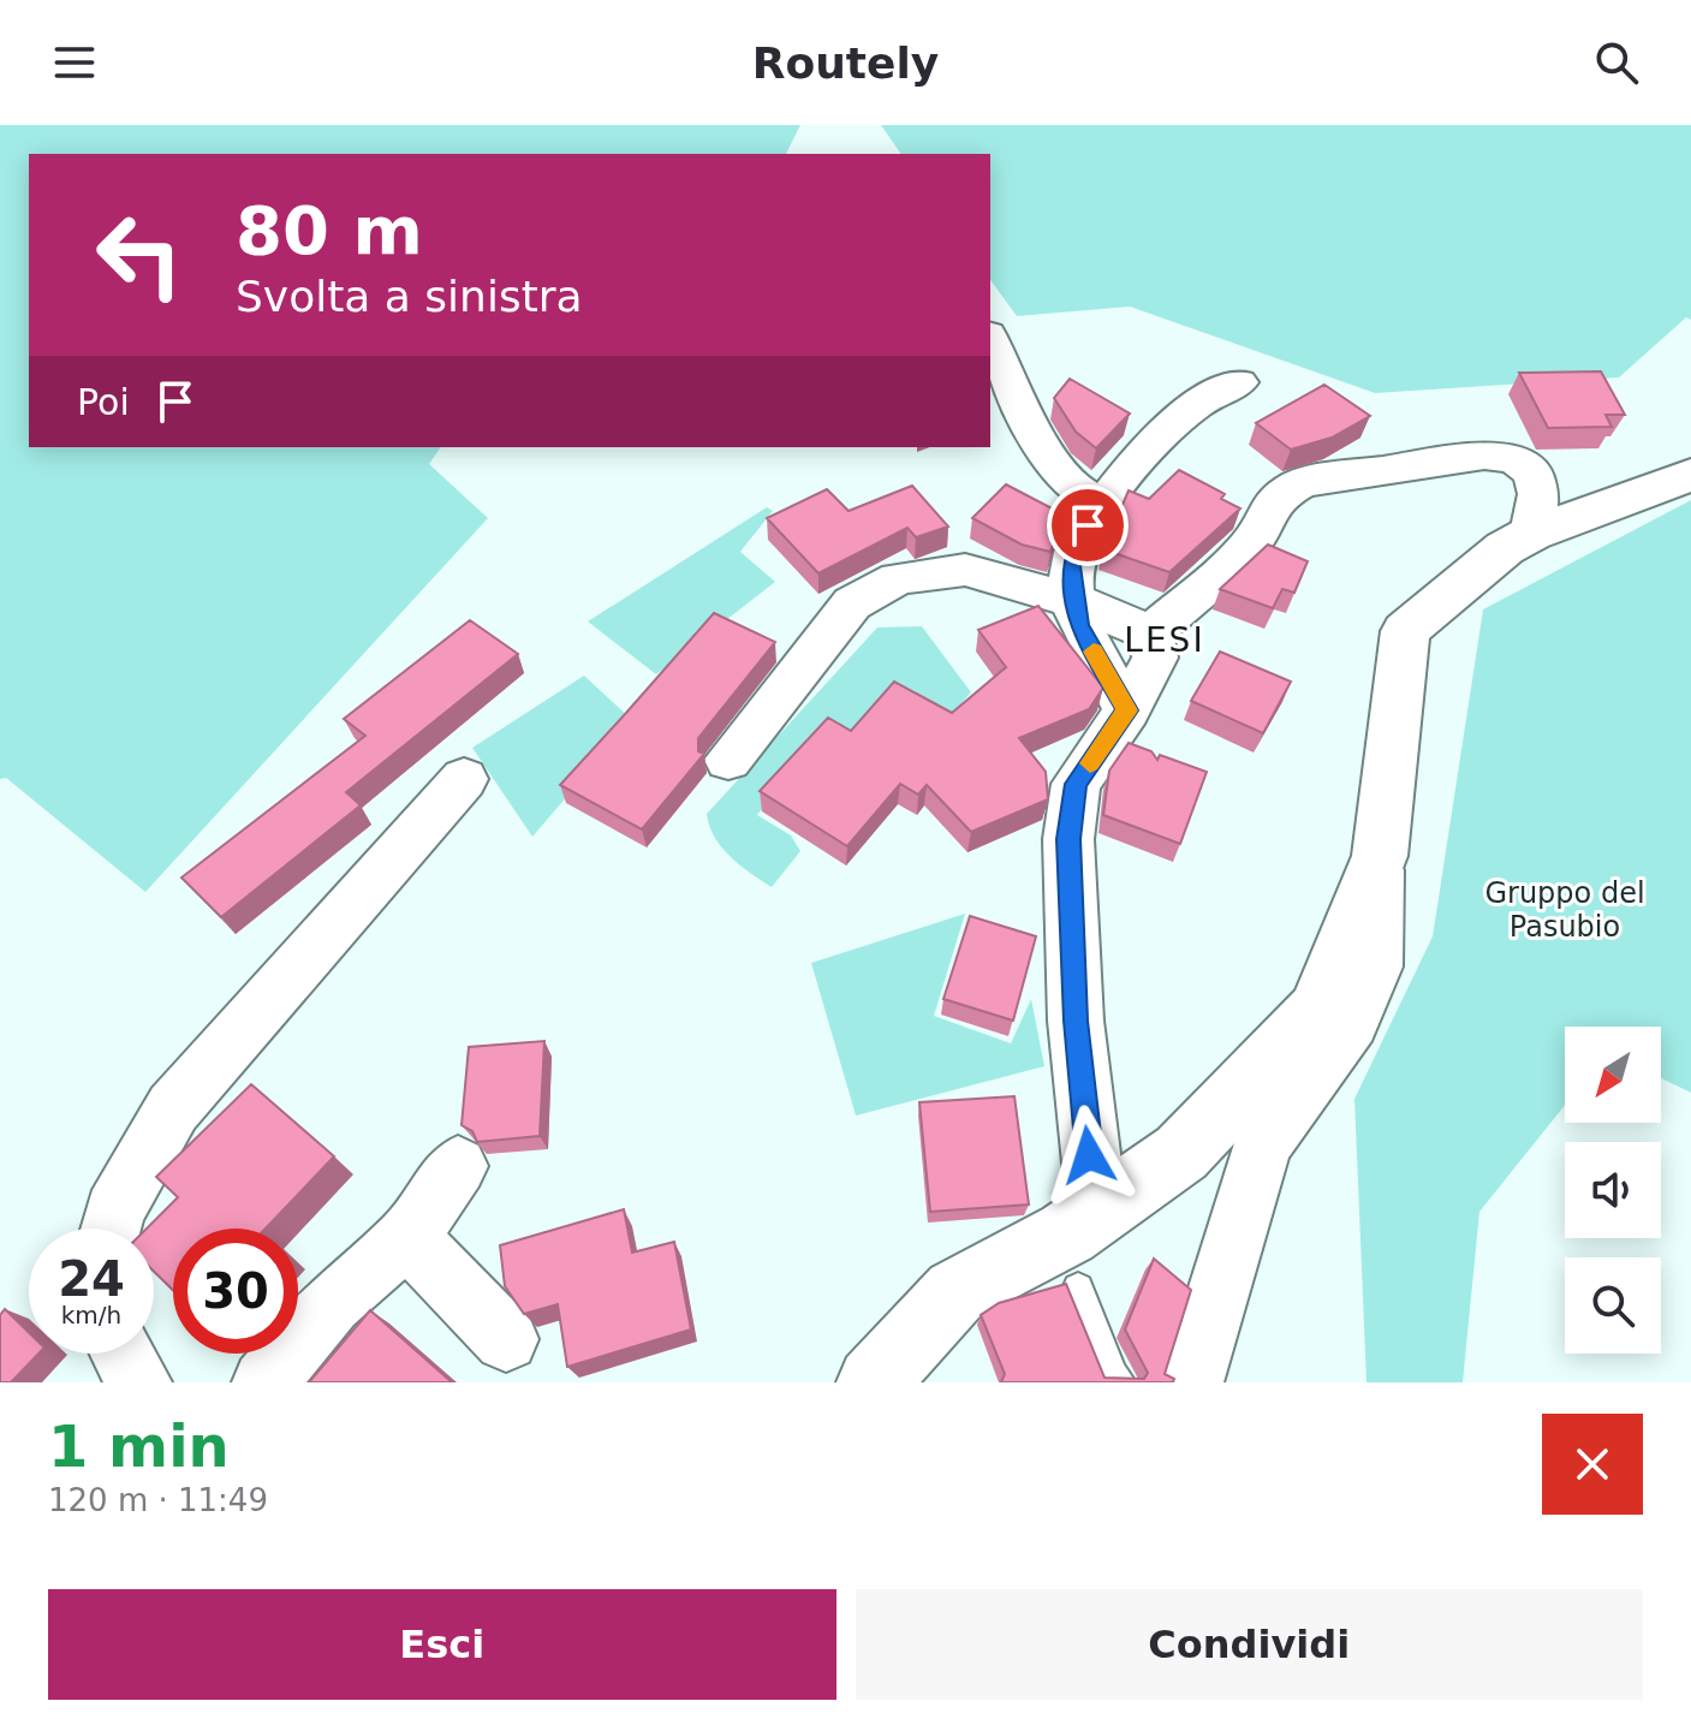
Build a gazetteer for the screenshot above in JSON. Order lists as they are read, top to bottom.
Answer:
{
  "districts": ["LESI"],
  "parks": ["Gruppo del Pasubio"],
  "north": "bottom left",
  "page": {
    "header": "Routely",
    "turn": ["80 m", "Svolta a sinistra"],
    "then": "Poi",
    "speed": "24 km/h",
    "limit": "30",
    "heading": ["1 min", "120 m · 11:49"],
    "buttons": ["Esci", "Condividi"]
  }
}
